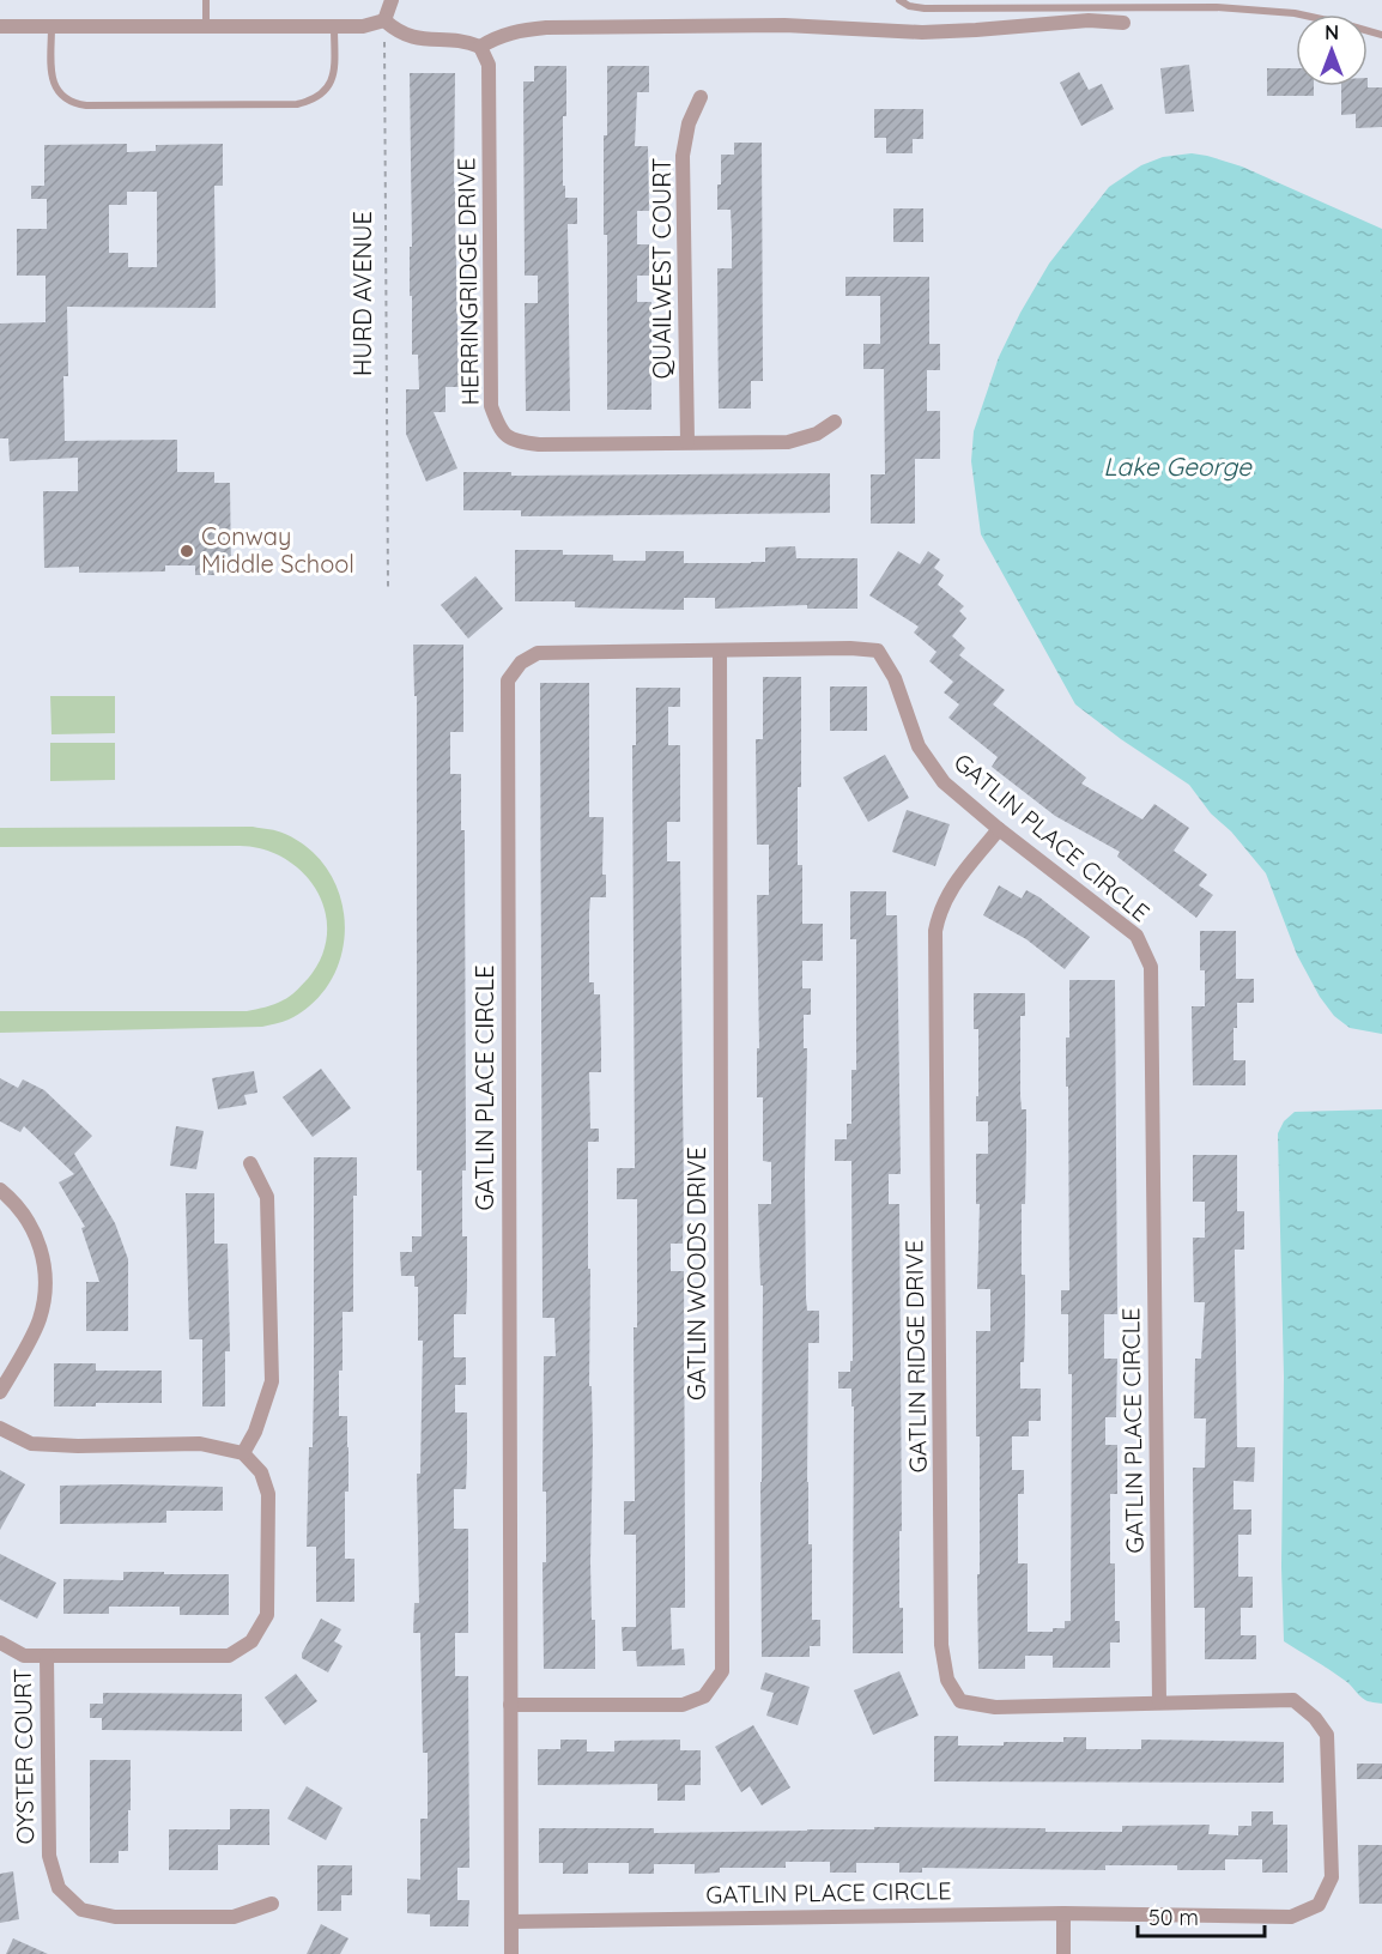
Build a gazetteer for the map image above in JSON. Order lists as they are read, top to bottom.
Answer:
{
  "streets": {
    "street": [
      "QUAILWEST COURT",
      "HERRINGRIDGE DRIVE",
      "GATLIN PLACE CIRCLE",
      "GATLIN WOODS DRIVE",
      "GATLIN RIDGE DRIVE",
      "OYSTER COURT"
    ],
    "path": ["HURD AVENUE"]
  },
  "crossings": [
    ["QUAILWEST COURT", "HERRINGRIDGE DRIVE"],
    ["GATLIN PLACE CIRCLE", "GATLIN WOODS DRIVE"],
    ["GATLIN PLACE CIRCLE", "GATLIN RIDGE DRIVE"]
  ],
  "water": ["Lake George"],
  "places": ["Conway Middle School"],
  "scale_bar": "50 m",
  "north": "top"
}
